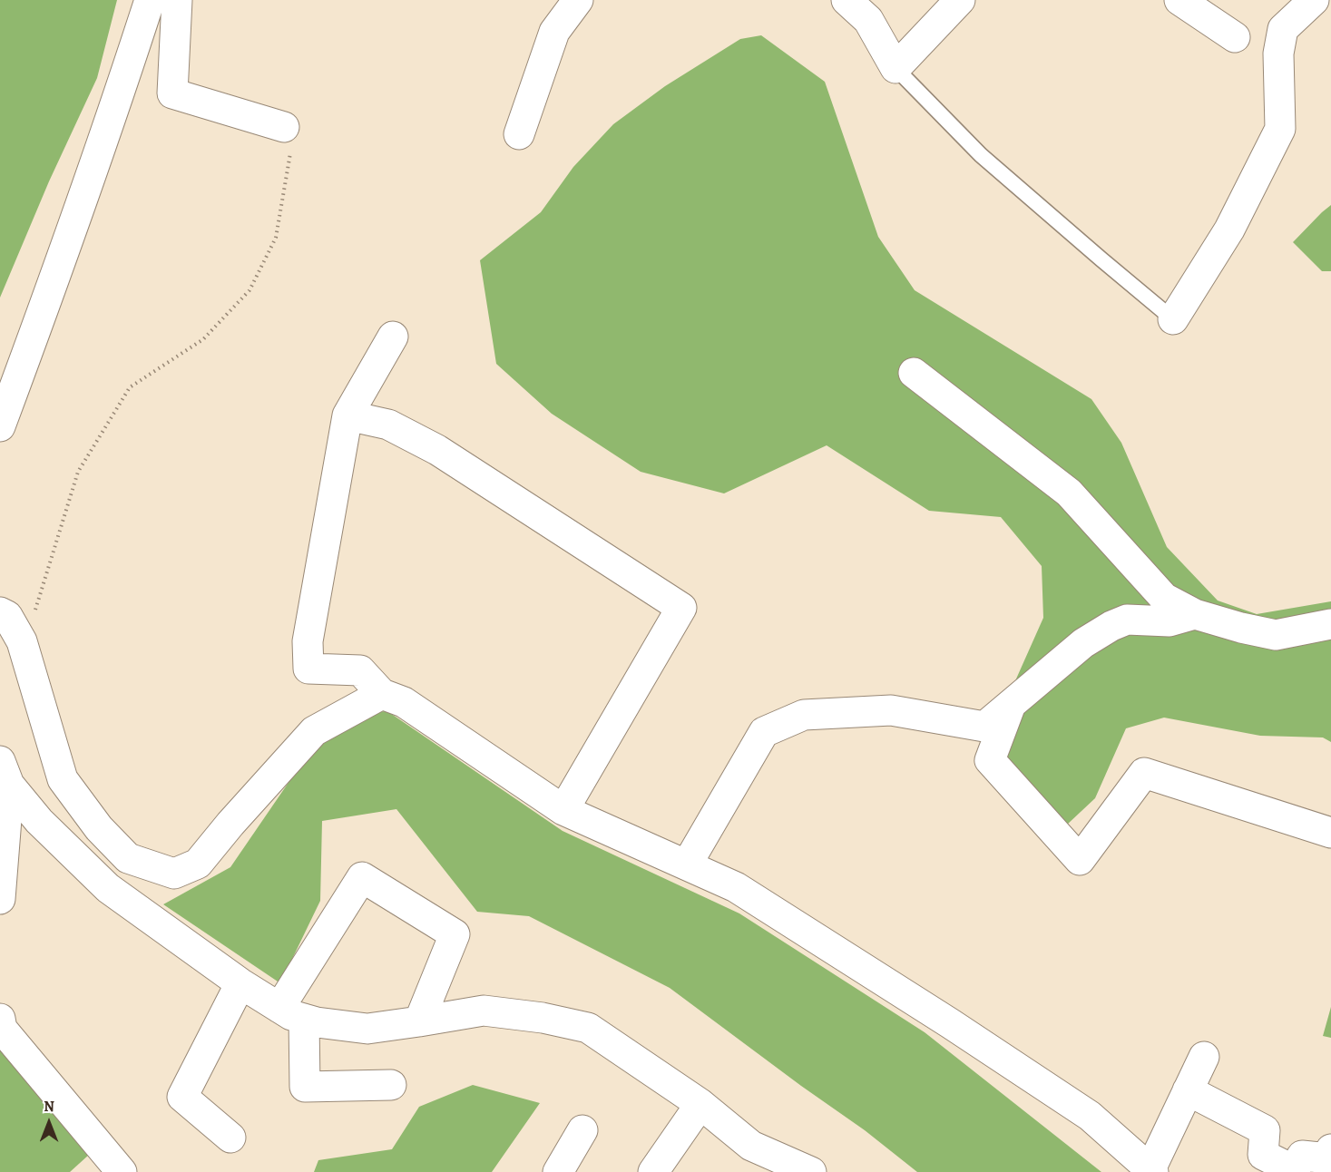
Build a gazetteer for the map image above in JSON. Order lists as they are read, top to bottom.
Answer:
{
  "north": "top"
}
